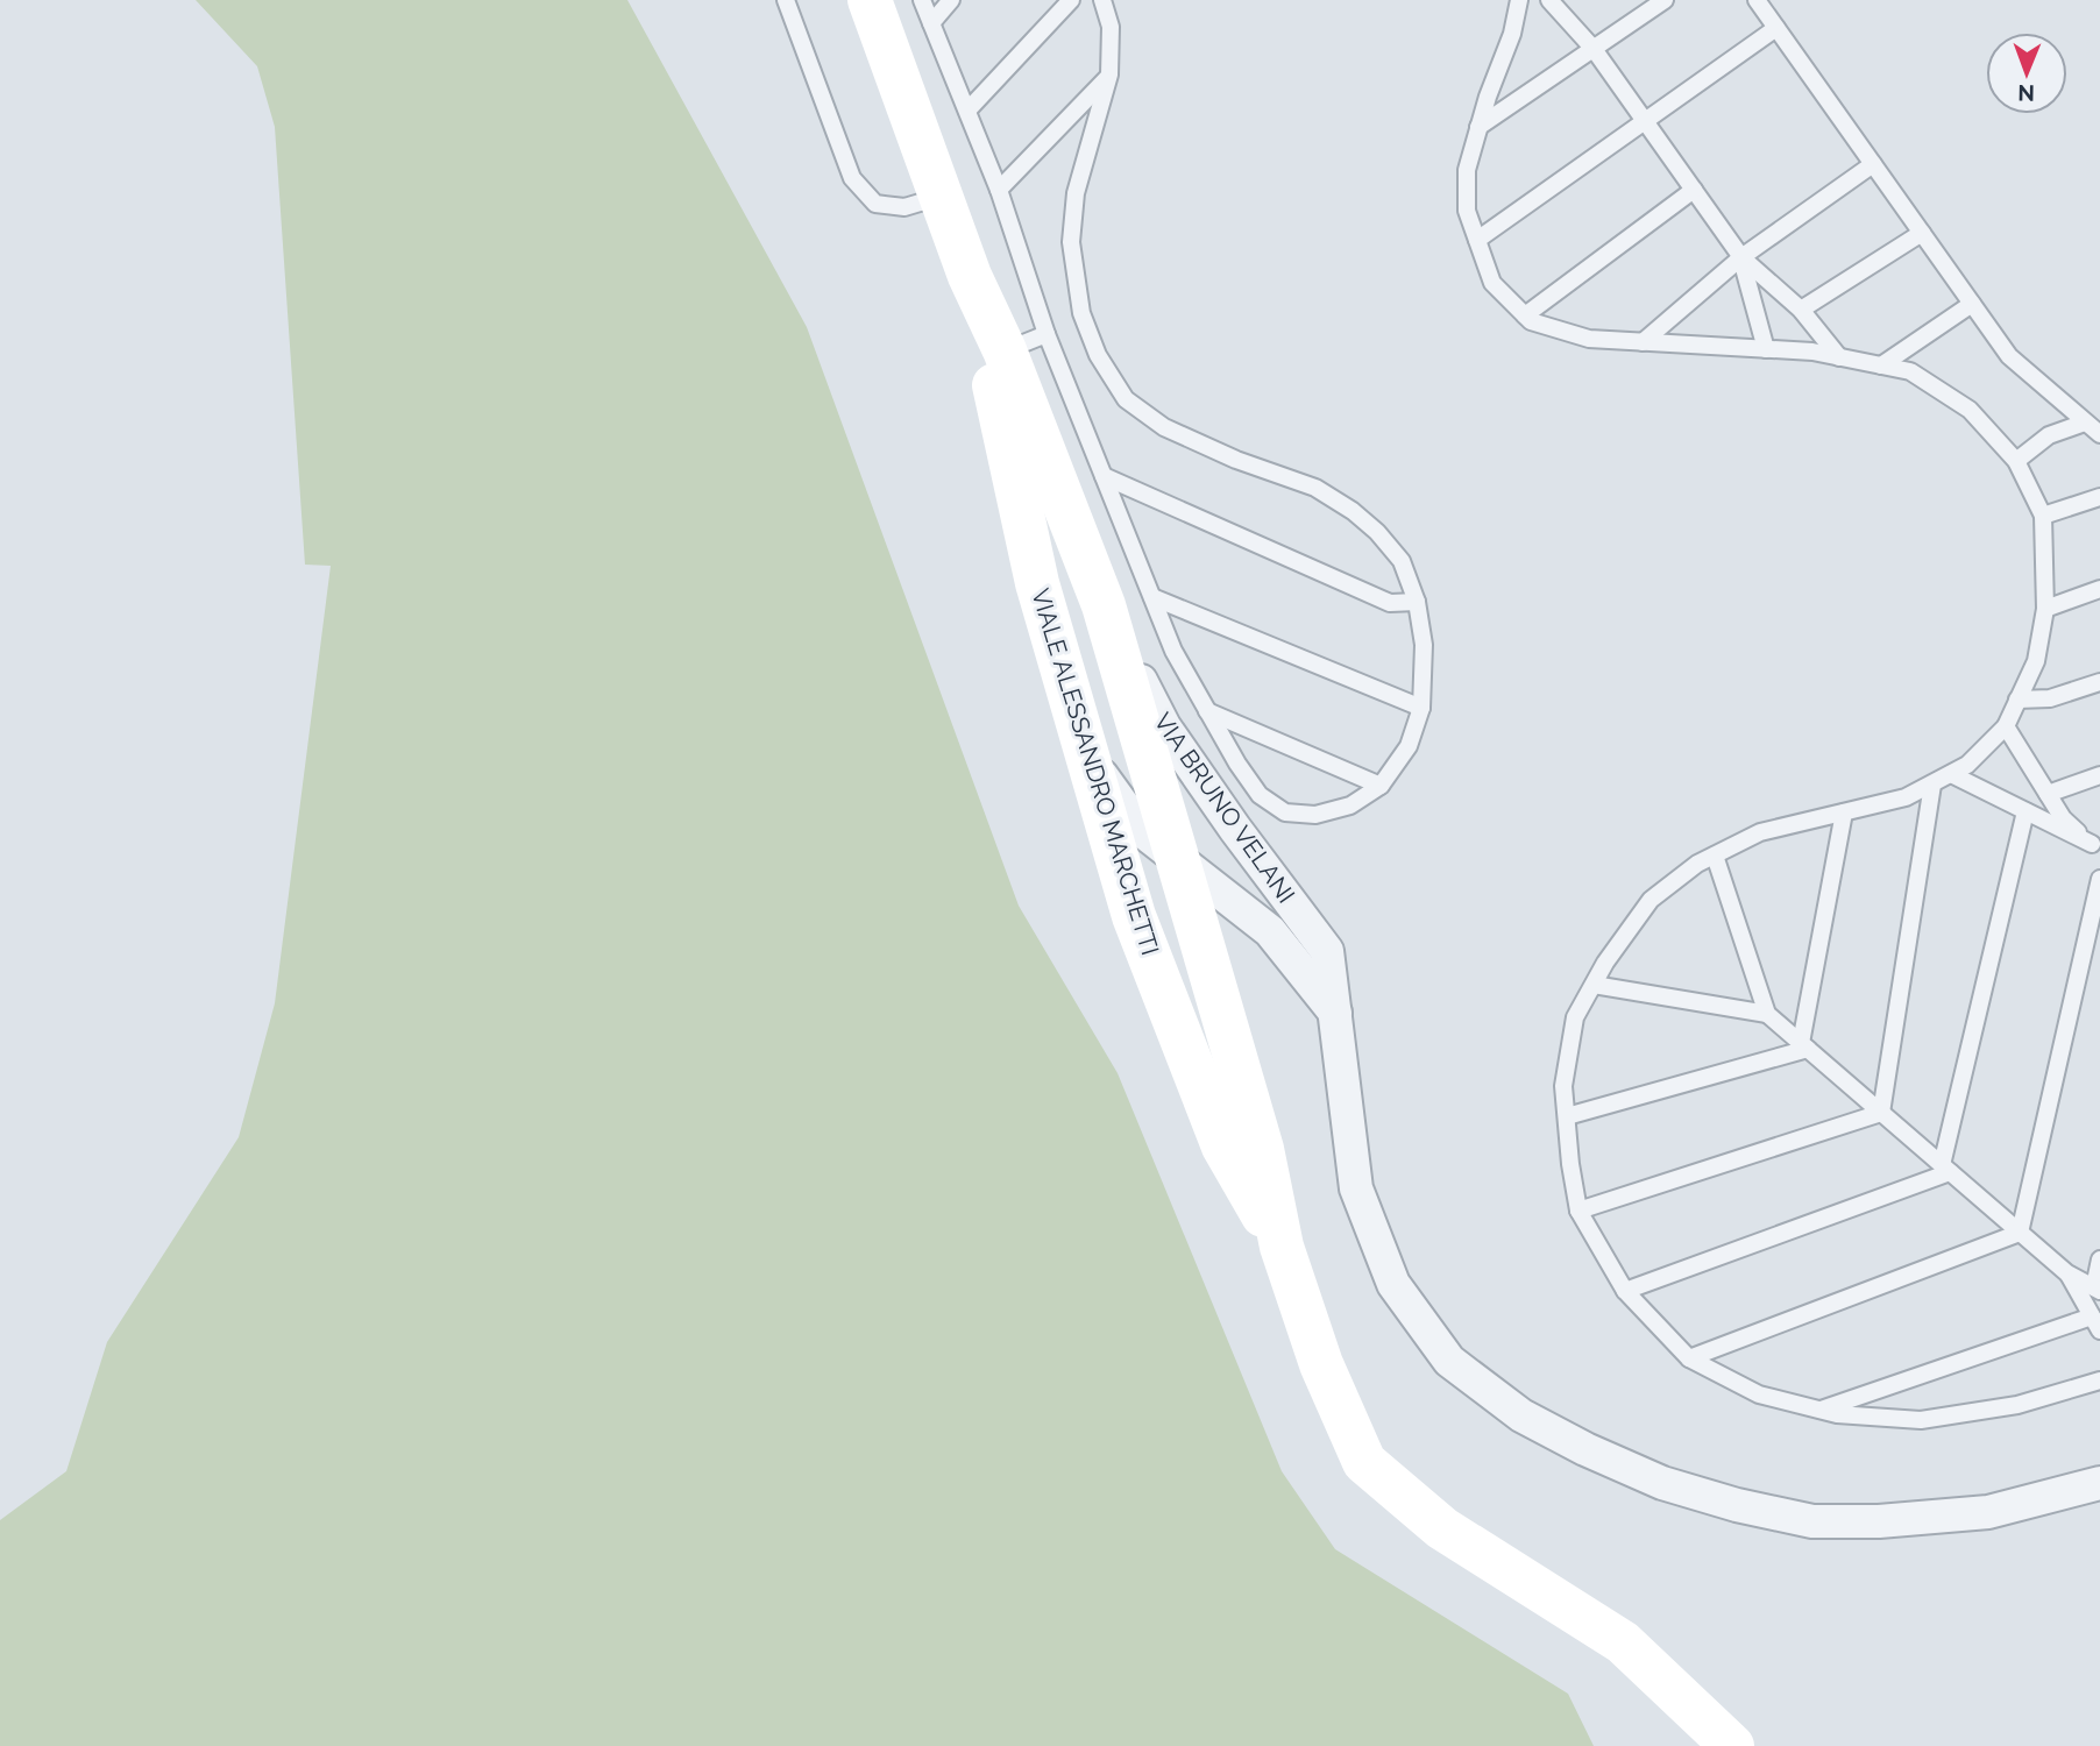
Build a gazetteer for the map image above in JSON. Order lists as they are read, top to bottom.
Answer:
{
  "streets": {
    "street": ["VIALE ALESSANDRO MARCHETTI", "VIA BRUNO VELANI"]
  },
  "crossings": [
    ["VIALE ALESSANDRO MARCHETTI", "VIA BRUNO VELANI"]
  ],
  "north": "bottom"
}
